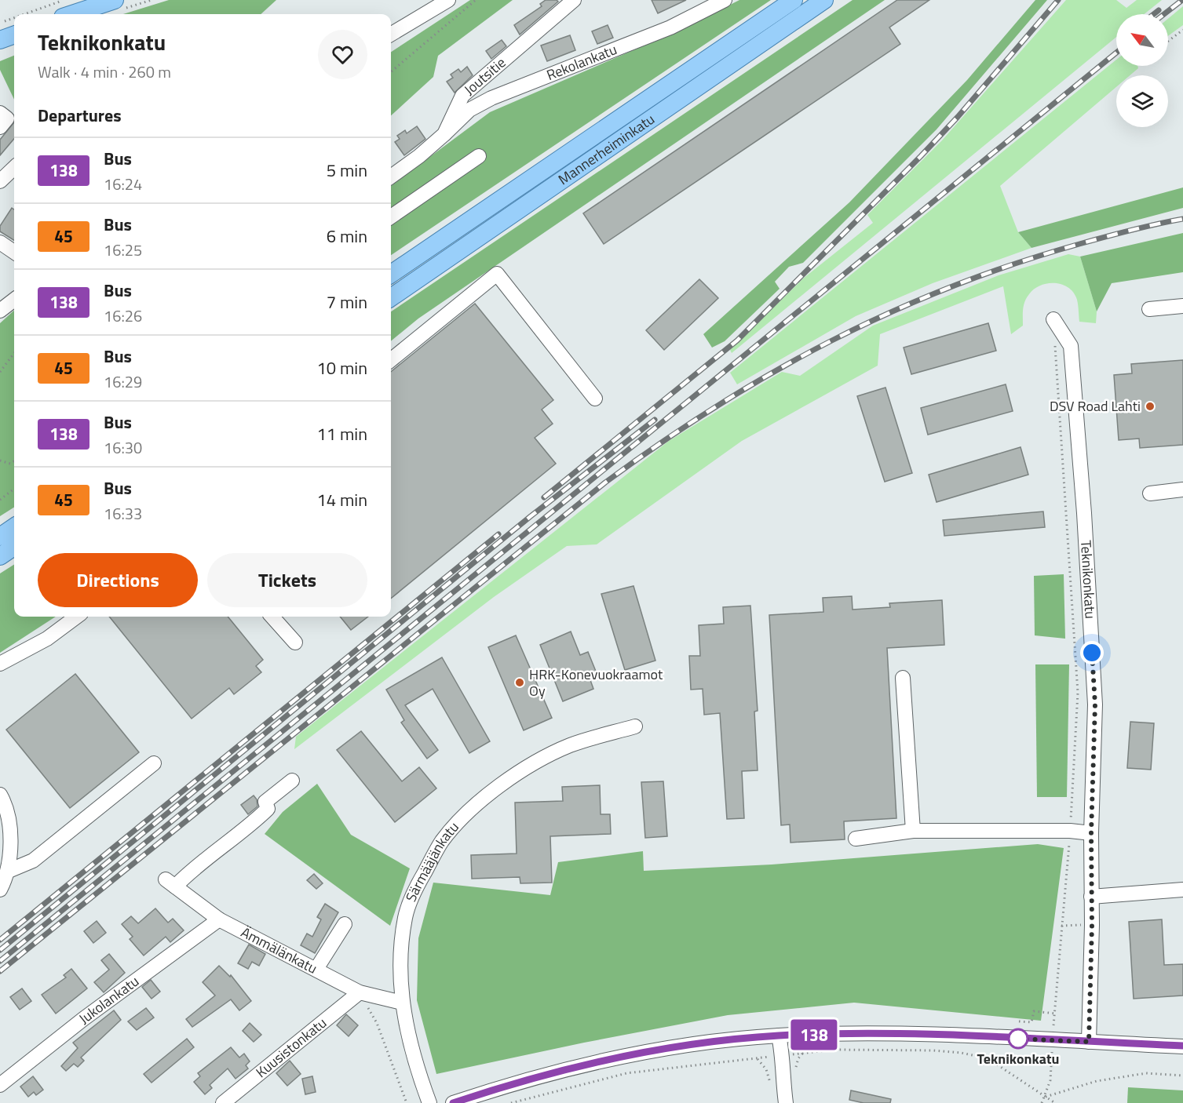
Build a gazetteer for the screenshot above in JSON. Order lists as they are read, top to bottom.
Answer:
{
  "streets": {
    "main road": ["Mannerheiminkatu"],
    "street": [
      "Rekolankatu",
      "Joutsitie",
      "Teknikonkatu",
      "Särmääjänkatu",
      "Ämmälänkatu",
      "Jukolankatu",
      "Kuusistonkatu"
    ]
  },
  "crossings": [
    ["Rekolankatu", "Joutsitie"],
    ["Särmääjänkatu", "Ämmälänkatu"],
    ["Ämmälänkatu", "Jukolankatu"],
    ["Ämmälänkatu", "Kuusistonkatu"]
  ],
  "places": ["DSV Road Lahti", "HRK-Konevuokraamot Oy", "Teknikonkatu"],
  "lines": ["bus line 138"],
  "north": "top left",
  "page": {
    "on_map": "138",
    "heading": [
      ["Teknikonkatu", "Walk · 4 min · 260 m"],
      "Departures"
    ],
    "list": [
      {
        "mark": "138",
        "name": "Bus",
        "note": "16:24",
        "value": "5 min"
      },
      {
        "mark": "45",
        "name": "Bus",
        "note": "16:25",
        "value": "6 min"
      },
      {
        "mark": "138",
        "name": "Bus",
        "note": "16:26",
        "value": "7 min"
      },
      {
        "mark": "45",
        "name": "Bus",
        "note": "16:29",
        "value": "10 min"
      },
      {
        "mark": "138",
        "name": "Bus",
        "note": "16:30",
        "value": "11 min"
      },
      {
        "mark": "45",
        "name": "Bus",
        "note": "16:33",
        "value": "14 min"
      }
    ],
    "buttons": ["Directions", "Tickets"]
  }
}
